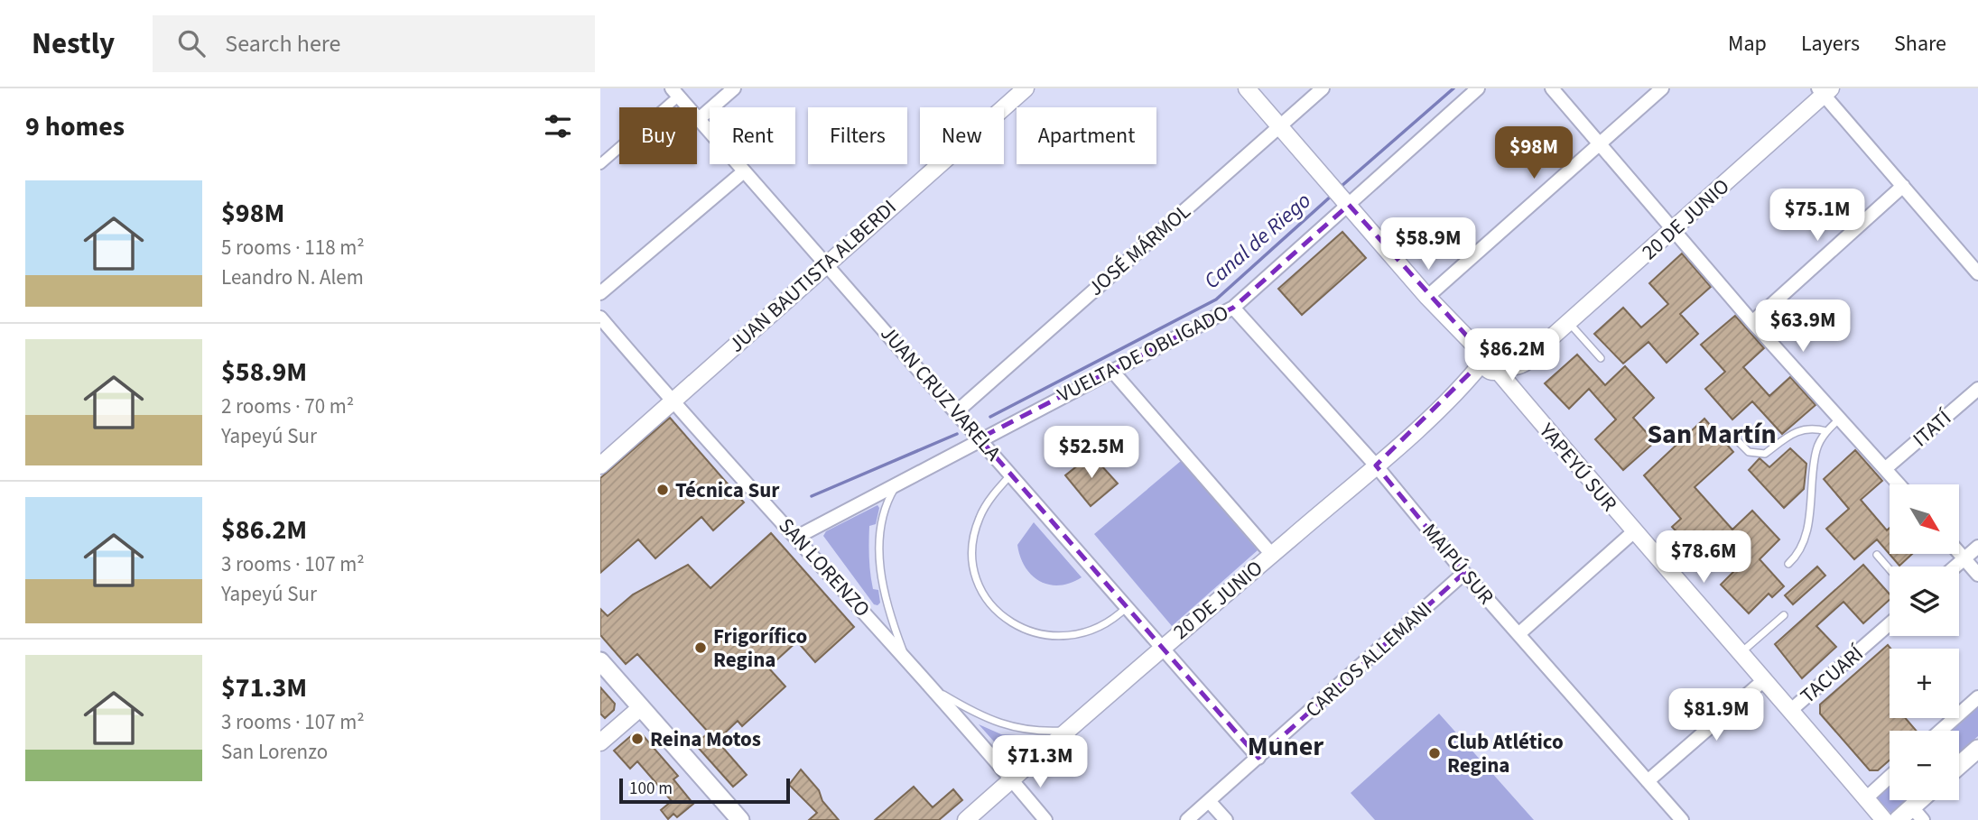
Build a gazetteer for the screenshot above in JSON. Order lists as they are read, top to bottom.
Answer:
{
  "streets": {
    "street": [
      "20 DE JUNIO",
      "JOSÉ MÁRMOL",
      "JUAN BAUTISTA ALBERDI",
      "VUELTA DE OBLIGADO",
      "JUAN CRUZ VARELA",
      "ITATÍ",
      "YAPEYÚ SUR",
      "MAIPÚ SUR",
      "SAN LORENZO",
      "CARLOS ALLEMANI",
      "TACUARÍ"
    ]
  },
  "crossings": [
    ["20 DE JUNIO", "JUAN CRUZ VARELA"],
    ["20 DE JUNIO", "YAPEYÚ SUR"],
    ["20 DE JUNIO", "MAIPÚ SUR"],
    ["20 DE JUNIO", "SAN LORENZO"],
    ["JOSÉ MÁRMOL", "JUAN CRUZ VARELA"],
    ["JOSÉ MÁRMOL", "YAPEYÚ SUR"],
    ["JUAN BAUTISTA ALBERDI", "JUAN CRUZ VARELA"],
    ["JUAN BAUTISTA ALBERDI", "SAN LORENZO"],
    ["VUELTA DE OBLIGADO", "JUAN CRUZ VARELA"],
    ["VUELTA DE OBLIGADO", "YAPEYÚ SUR"],
    ["VUELTA DE OBLIGADO", "MAIPÚ SUR"],
    ["VUELTA DE OBLIGADO", "SAN LORENZO"],
    ["JUAN CRUZ VARELA", "CARLOS ALLEMANI"],
    ["YAPEYÚ SUR", "TACUARÍ"],
    ["MAIPÚ SUR", "CARLOS ALLEMANI"]
  ],
  "districts": ["San Martín", "Muner"],
  "water": ["Canal de Riego"],
  "places": [
    "Técnica Sur",
    "Frigorífico Regina",
    "Reina Motos",
    "Club Atlético Regina"
  ],
  "scale_bar": "100 m",
  "north": "bottom right",
  "page": {
    "header": "Nestly",
    "search": "Search here",
    "nav": ["Map", "Layers", "Share"],
    "heading": "9 homes",
    "chip": [
      "Buy",
      "Rent",
      "Filters",
      "New",
      "Apartment"
    ],
    "price": [
      "$98M",
      "$75.1M",
      "$58.9M",
      "$63.9M",
      "$86.2M",
      "$52.5M",
      "$78.6M",
      "$81.9M",
      "$71.3M"
    ],
    "list": [
      {
        "name": "$98M",
        "note": "5 rooms · 118 m² · Leandro N. Alem"
      },
      {
        "name": "$58.9M",
        "note": "2 rooms · 70 m² · Yapeyú Sur"
      },
      {
        "name": "$86.2M",
        "note": "3 rooms · 107 m² · Yapeyú Sur"
      },
      {
        "name": "$71.3M",
        "note": "3 rooms · 107 m² · San Lorenzo"
      }
    ],
    "map_buttons": ["+", "−"],
    "scale": "100 m"
  }
}
